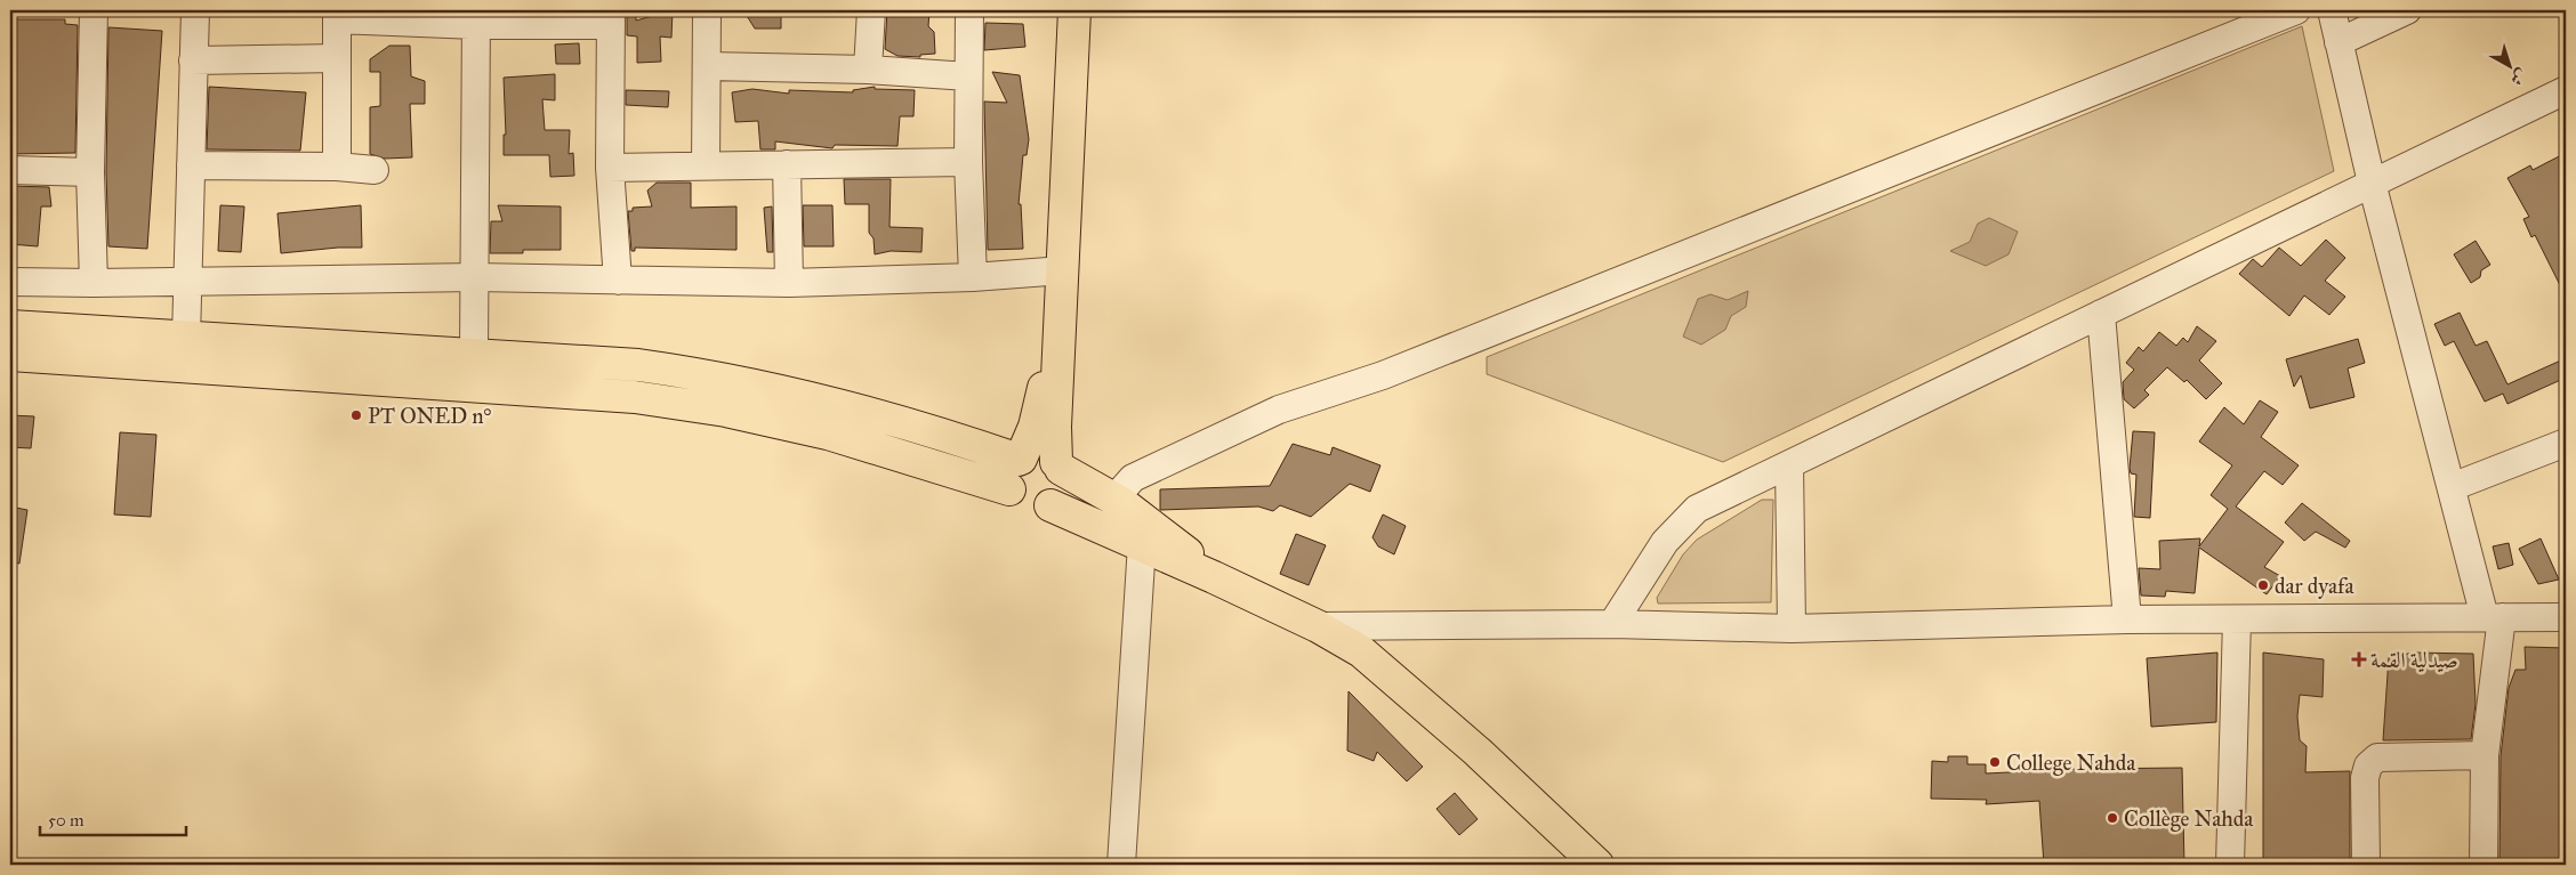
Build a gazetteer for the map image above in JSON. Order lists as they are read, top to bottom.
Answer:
{
  "places": {
    "other": [
      "PT ONED n°",
      "dar dyafa",
      "College Nahda",
      "Collège Nahda"
    ],
    "health": ["صيدلية القمة"]
  },
  "scale_bar": "50 m",
  "north": "bottom right"
}
